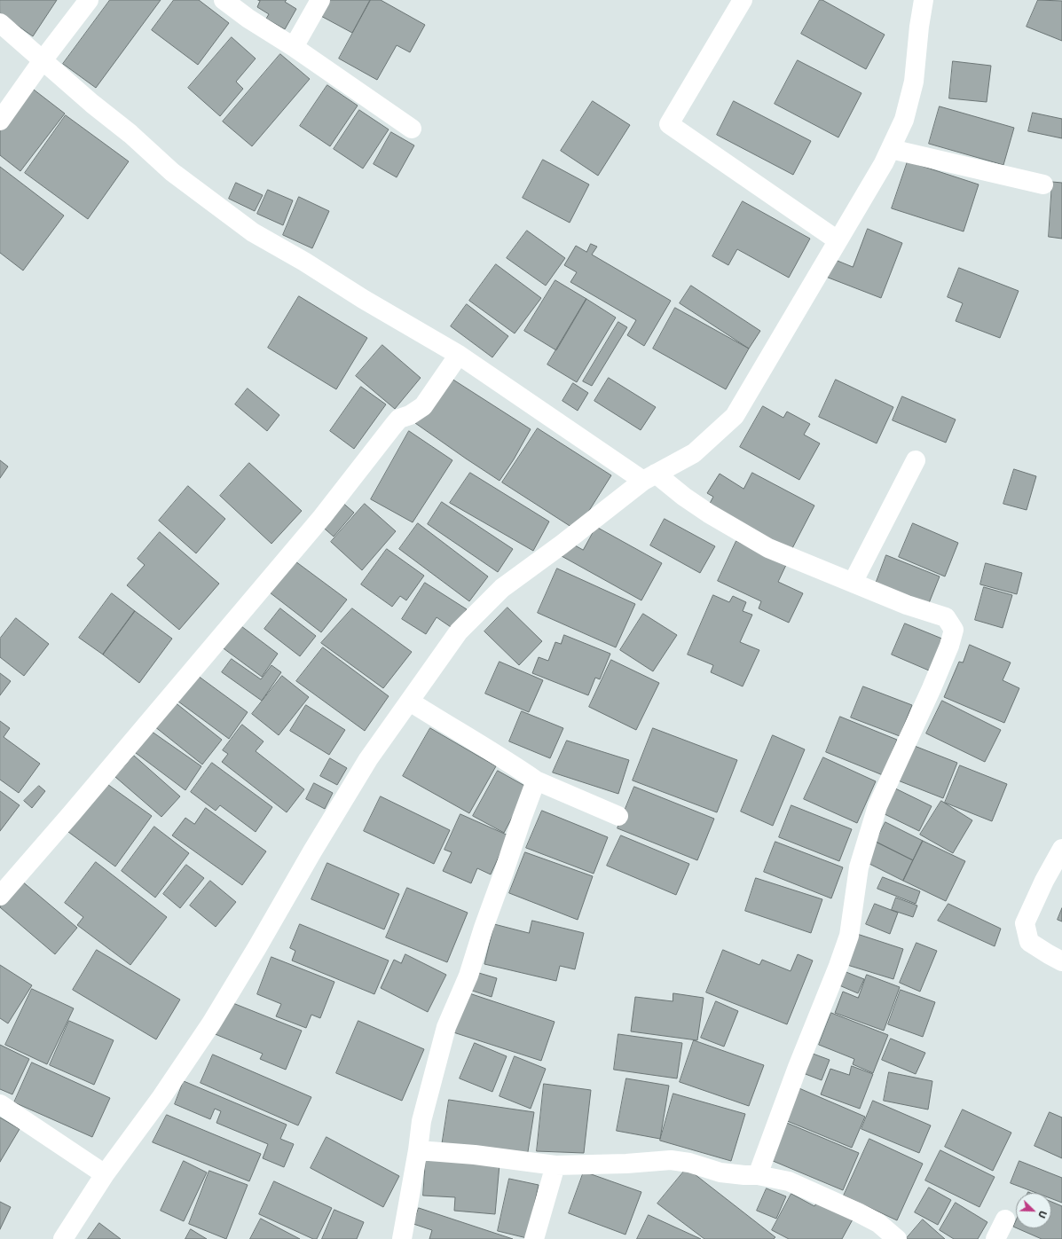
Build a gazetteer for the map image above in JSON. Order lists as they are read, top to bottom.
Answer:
{
  "north": "bottom right"
}
